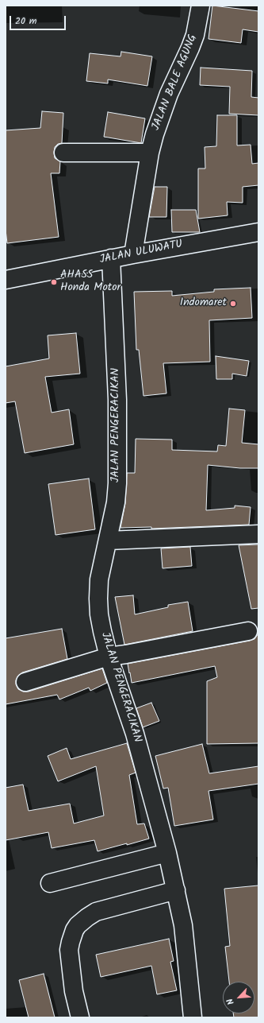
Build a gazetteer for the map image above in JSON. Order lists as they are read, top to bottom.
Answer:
{
  "streets": {
    "street": ["JALAN BALE AGUNG", "JALAN ULUWATU", "JALAN PENGERACIKAN"]
  },
  "crossings": [
    ["JALAN BALE AGUNG", "JALAN ULUWATU"],
    ["JALAN ULUWATU", "JALAN PENGERACIKAN"]
  ],
  "places": ["AHASS Honda Motor", "Indomaret"],
  "scale_bar": "20 m",
  "north": "bottom left"
}
